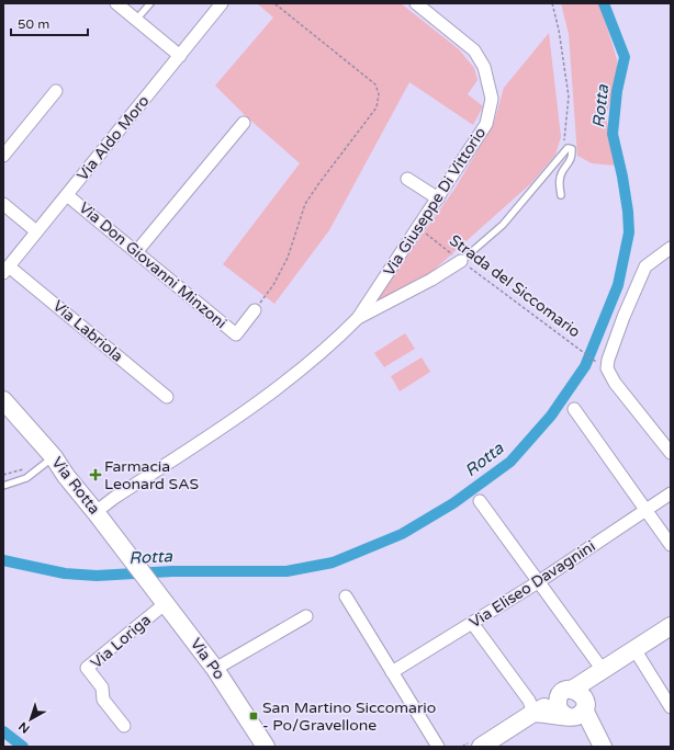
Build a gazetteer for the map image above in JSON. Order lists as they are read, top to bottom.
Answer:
{
  "streets": {
    "street": [
      "Via Aldo Moro",
      "Via Giuseppe Di Vittorio",
      "Via Don Giovanni Minzoni",
      "Via Labriola",
      "Via Rotta",
      "Via Eliseo Davagnini",
      "Via Loriga",
      "Via Po"
    ],
    "path": ["Strada del Siccomario"]
  },
  "crossings": [
    ["Via Aldo Moro", "Via Don Giovanni Minzoni"],
    ["Via Aldo Moro", "Via Labriola"],
    ["Via Giuseppe Di Vittorio", "Strada del Siccomario"],
    ["Via Giuseppe Di Vittorio", "Via Rotta"],
    ["Via Rotta", "Via Po"],
    ["Via Loriga", "Via Po"]
  ],
  "water": ["Rotta"],
  "places": {
    "health": ["Farmacia Leonard SAS"],
    "transit": ["San Martino Siccomario - Po/Gravellone"]
  },
  "scale_bar": "50 m",
  "north": "bottom left"
}
